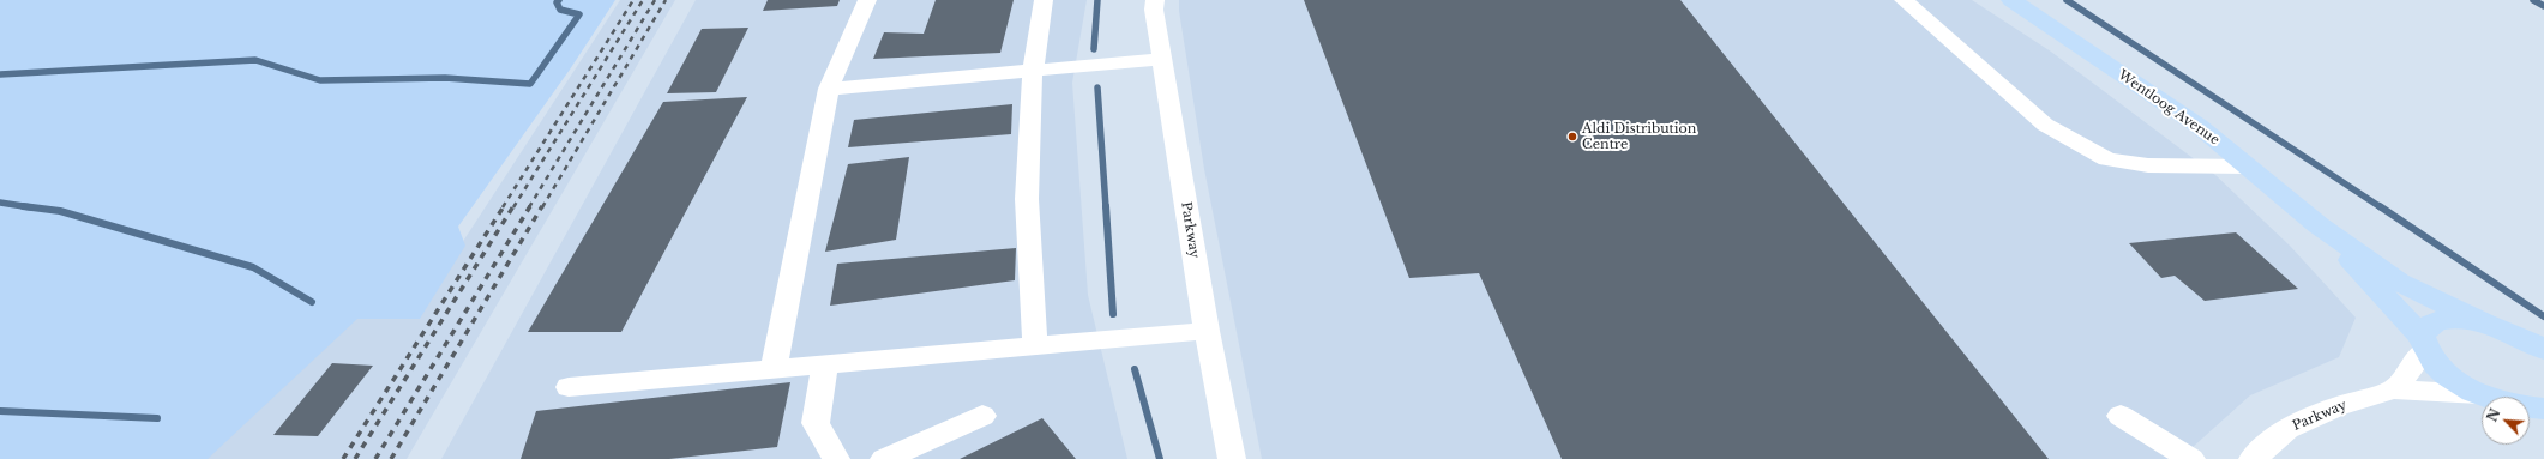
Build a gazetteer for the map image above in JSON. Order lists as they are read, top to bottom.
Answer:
{
  "streets": {
    "main road": ["Wentloog Avenue"],
    "street": ["Parkway"]
  },
  "crossings": [
    ["Wentloog Avenue", "Parkway"]
  ],
  "places": ["Aldi Distribution Centre"],
  "north": "top left"
}
